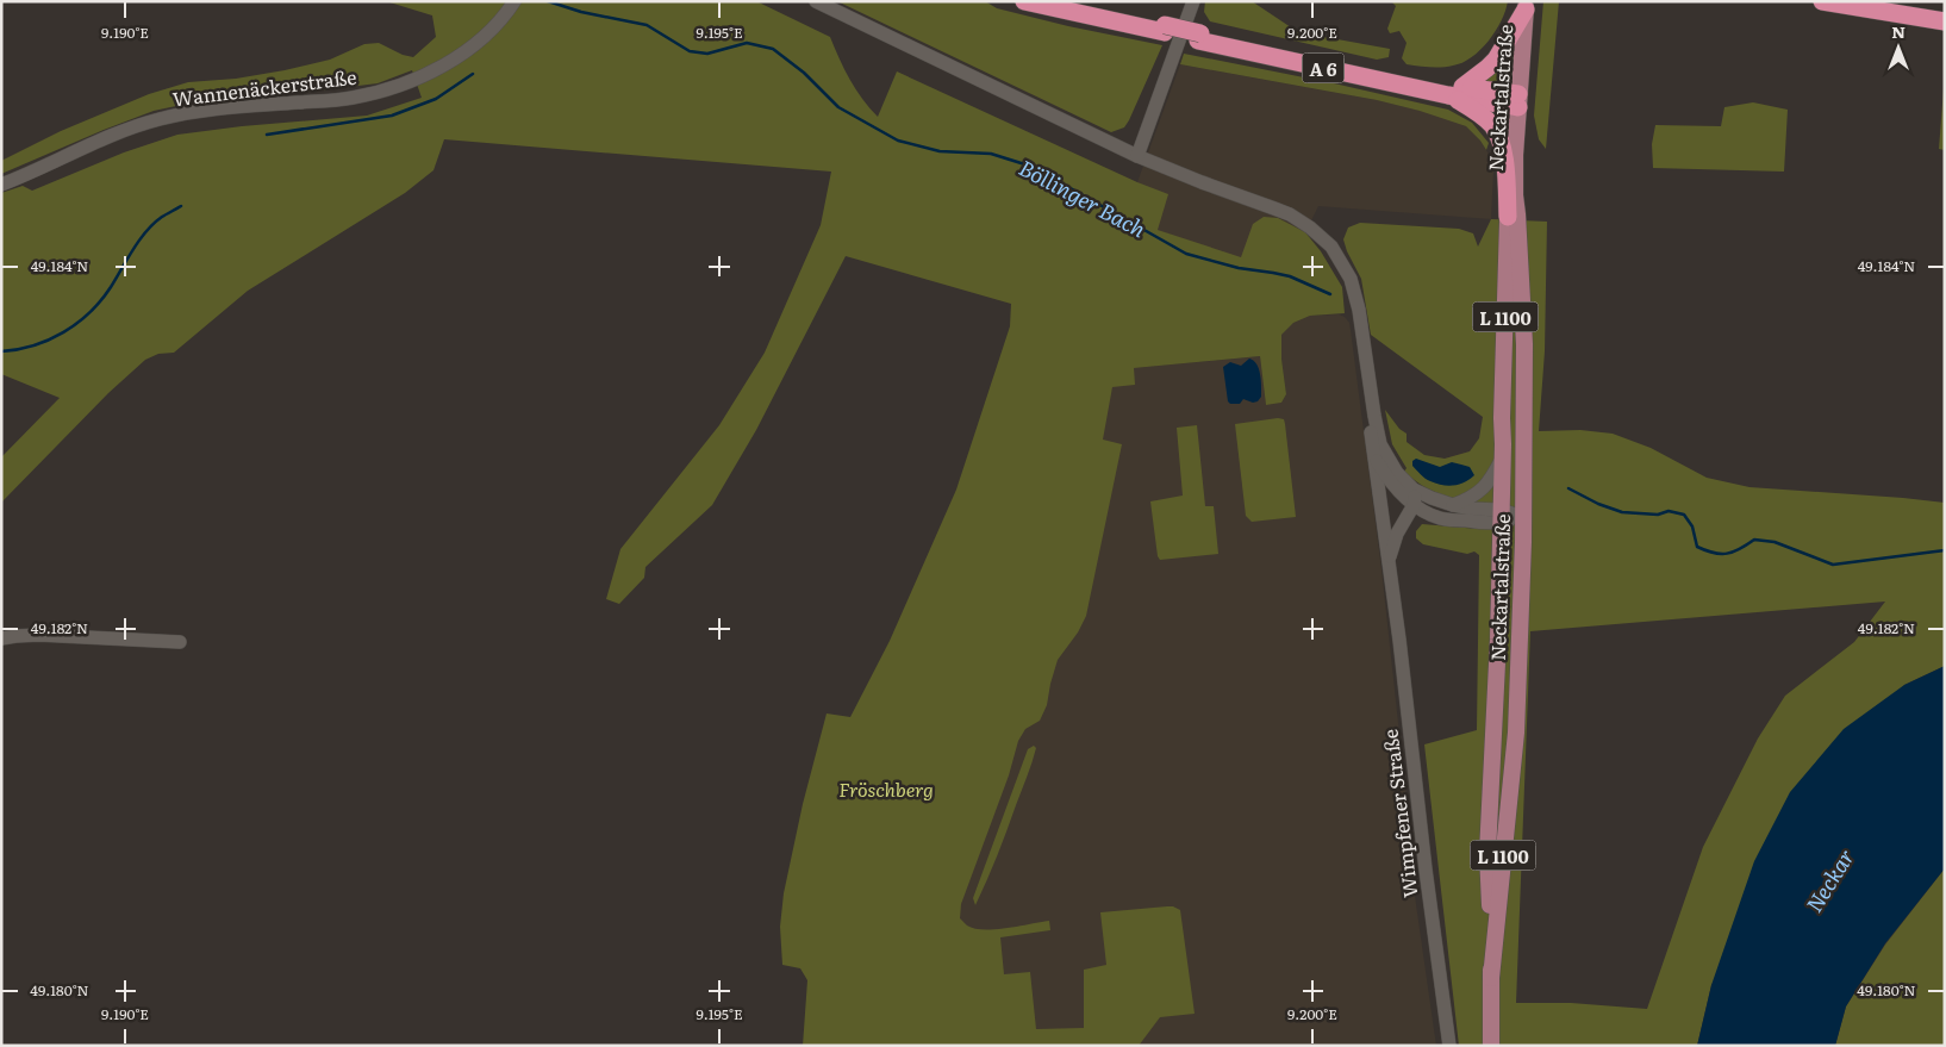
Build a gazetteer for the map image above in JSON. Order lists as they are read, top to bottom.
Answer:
{
  "streets": {
    "main road": ["Neckartalstraße", "L 1100"],
    "street": ["Wannenäckerstraße", "Wimpfener Straße"]
  },
  "crossings": [
    ["Neckartalstraße", "Wimpfener Straße"]
  ],
  "water": ["Böllinger Bach", "Neckar"],
  "parks": ["Fröschberg"],
  "north": "top",
  "coordinates": [
    "9.190°E",
    "9.195°E",
    "9.200°E",
    "49.184°N",
    "49.182°N",
    "49.180°N"
  ]
}
